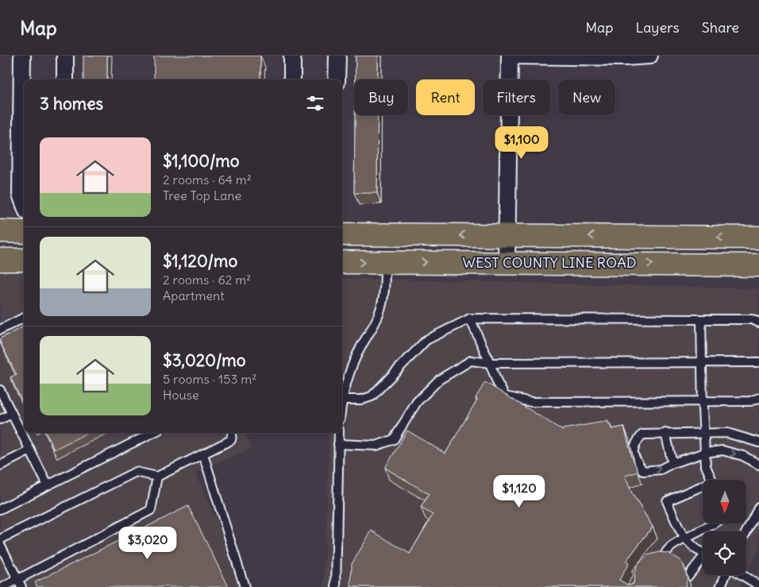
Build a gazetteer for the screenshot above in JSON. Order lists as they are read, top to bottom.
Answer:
{
  "streets": {
    "main road": ["WEST COUNTY LINE ROAD"]
  },
  "north": "bottom",
  "page": {
    "header": "Map",
    "nav": ["Map", "Layers", "Share"],
    "chip": [
      "Buy",
      "Rent",
      "Filters",
      "New"
    ],
    "heading": "3 homes",
    "price": ["$1,100", "$1,120", "$3,020"],
    "list": [
      {
        "name": "$1,100/mo",
        "note": "2 rooms · 64 m² · Tree Top Lane"
      },
      {
        "name": "$1,120/mo",
        "note": "2 rooms · 62 m² · Apartment"
      },
      {
        "name": "$3,020/mo",
        "note": "5 rooms · 153 m² · House"
      }
    ]
  }
}
